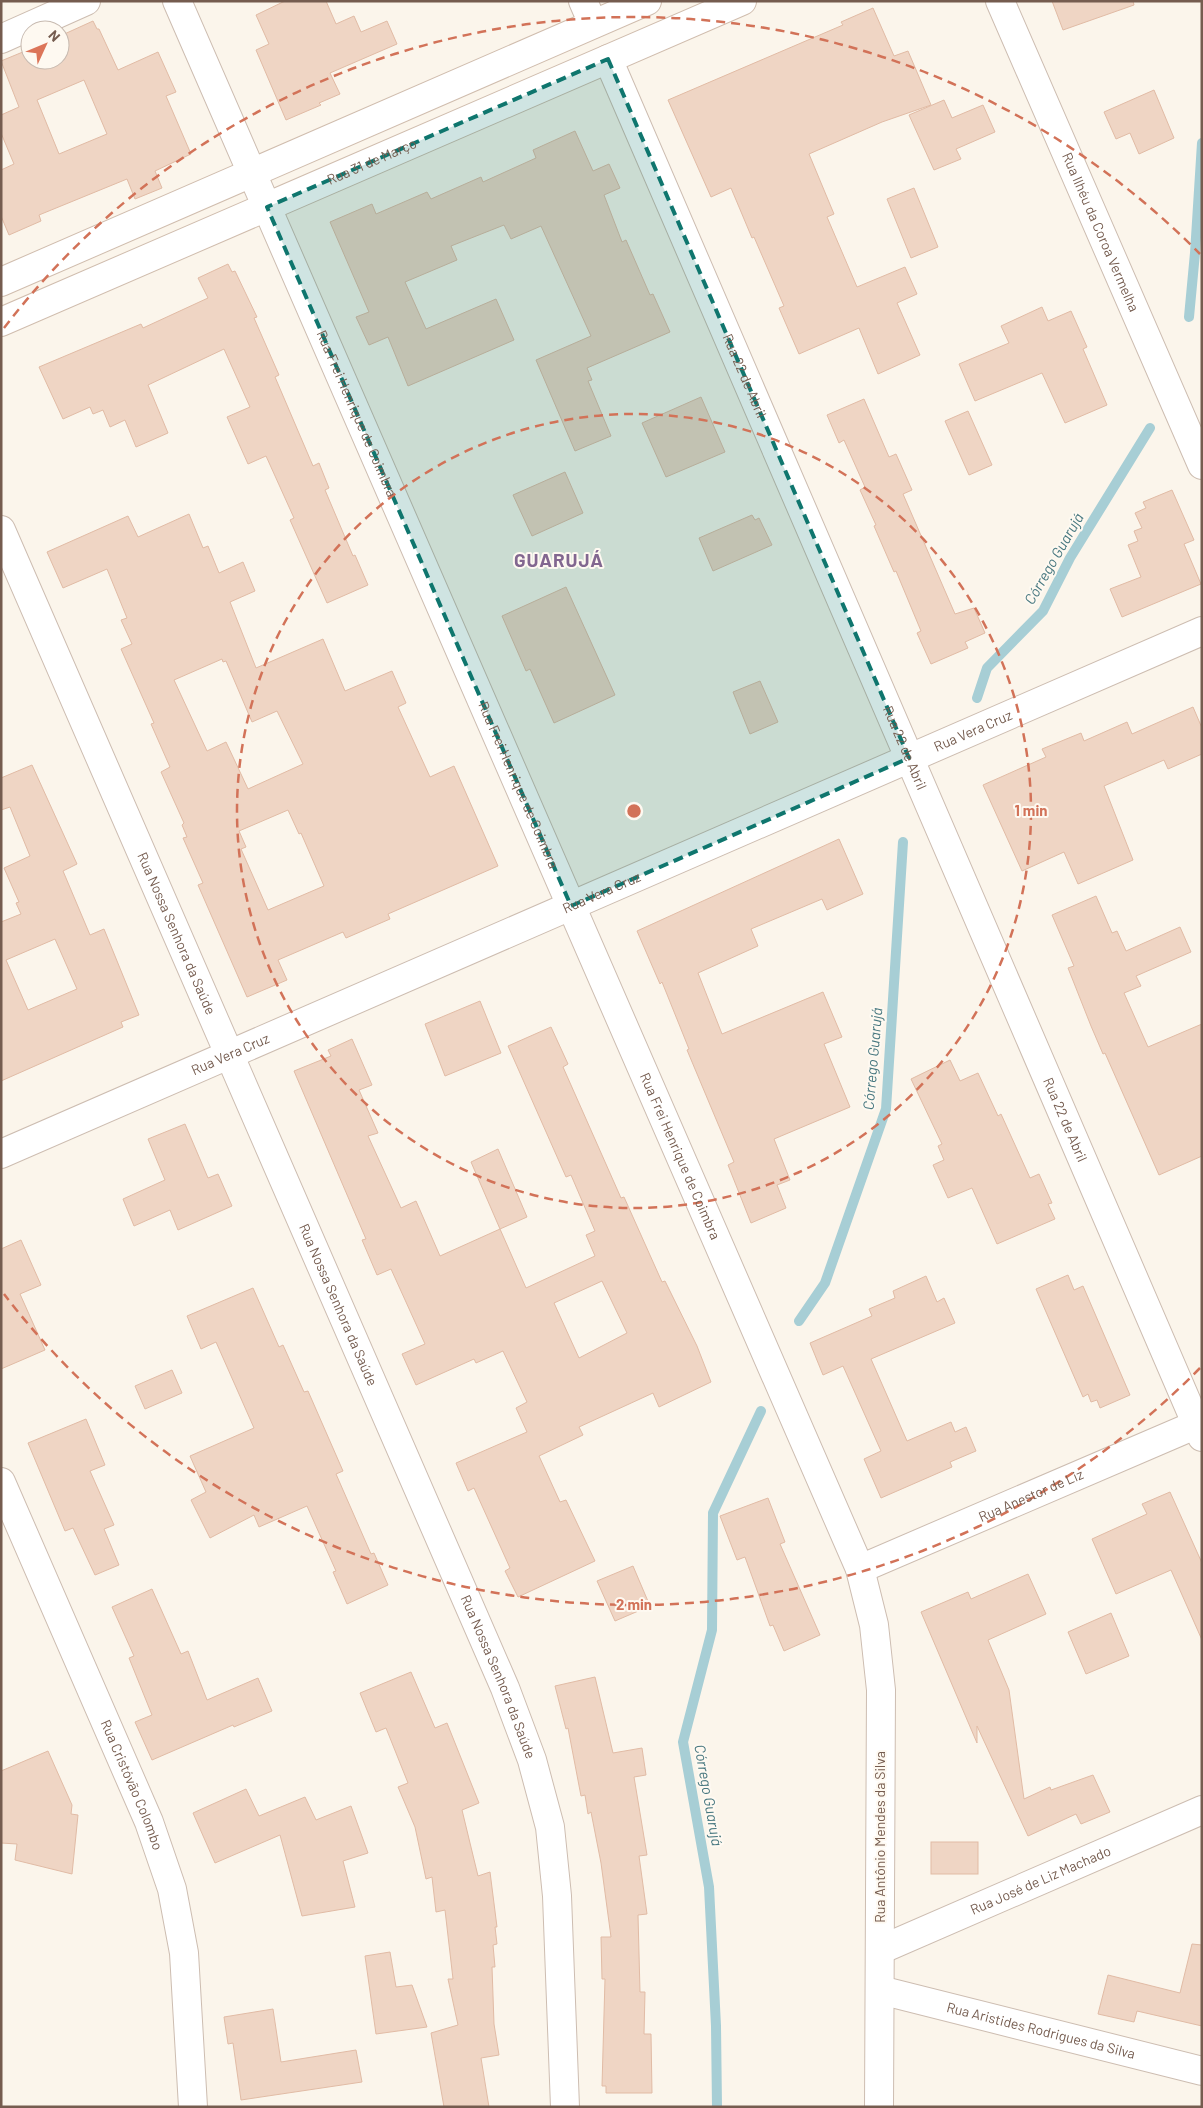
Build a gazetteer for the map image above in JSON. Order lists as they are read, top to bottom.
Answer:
{
  "streets": {
    "street": [
      "Rua 31 de Março",
      "Rua Ilhéu da Coroa Vermelha",
      "Rua 22 de Abril",
      "Rua Frei Henrique de Coimbra",
      "Rua Vera Cruz",
      "Rua Nossa Senhora da Saúde",
      "Rua Anestor de Liz",
      "Rua Cristóvão Colombo",
      "Rua Antônio Mendes da Silva",
      "Rua José de Liz Machado",
      "Rua Aristides Rodrigues da Silva"
    ]
  },
  "crossings": [
    ["Rua 31 de Março", "Rua 22 de Abril"],
    ["Rua 31 de Março", "Rua Frei Henrique de Coimbra"],
    ["Rua 22 de Abril", "Rua Vera Cruz"],
    ["Rua 22 de Abril", "Rua Anestor de Liz"],
    ["Rua Frei Henrique de Coimbra", "Rua Vera Cruz"],
    ["Rua Frei Henrique de Coimbra", "Rua Anestor de Liz"],
    ["Rua Frei Henrique de Coimbra", "Rua Antônio Mendes da Silva"],
    ["Rua Vera Cruz", "Rua Nossa Senhora da Saúde"],
    ["Rua Anestor de Liz", "Rua Antônio Mendes da Silva"],
    ["Rua Antônio Mendes da Silva", "Rua José de Liz Machado"],
    ["Rua Antônio Mendes da Silva", "Rua Aristides Rodrigues da Silva"]
  ],
  "districts": ["GUARUJÁ"],
  "water": ["Córrego Guarujá"],
  "north": "top right",
  "rings": ["1 min", "2 min"]
}
